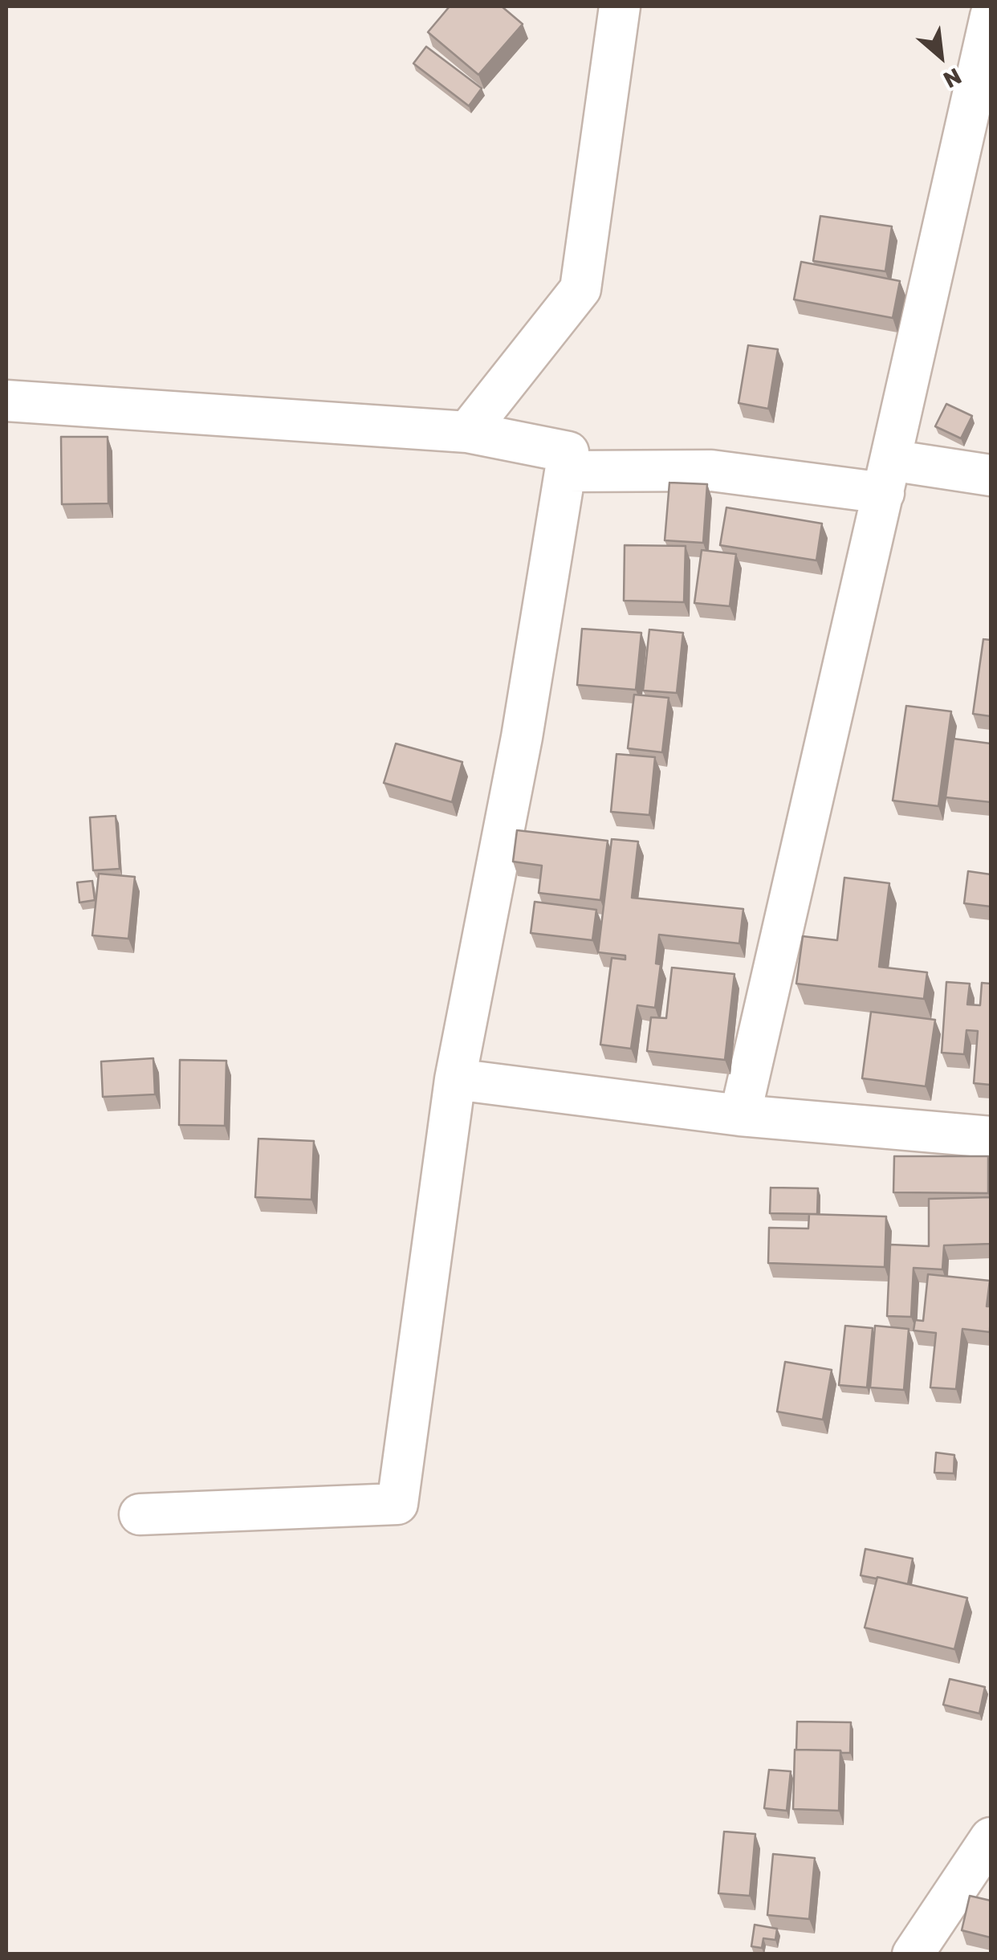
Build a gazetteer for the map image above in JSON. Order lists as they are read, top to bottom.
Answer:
{
  "north": "bottom right"
}
